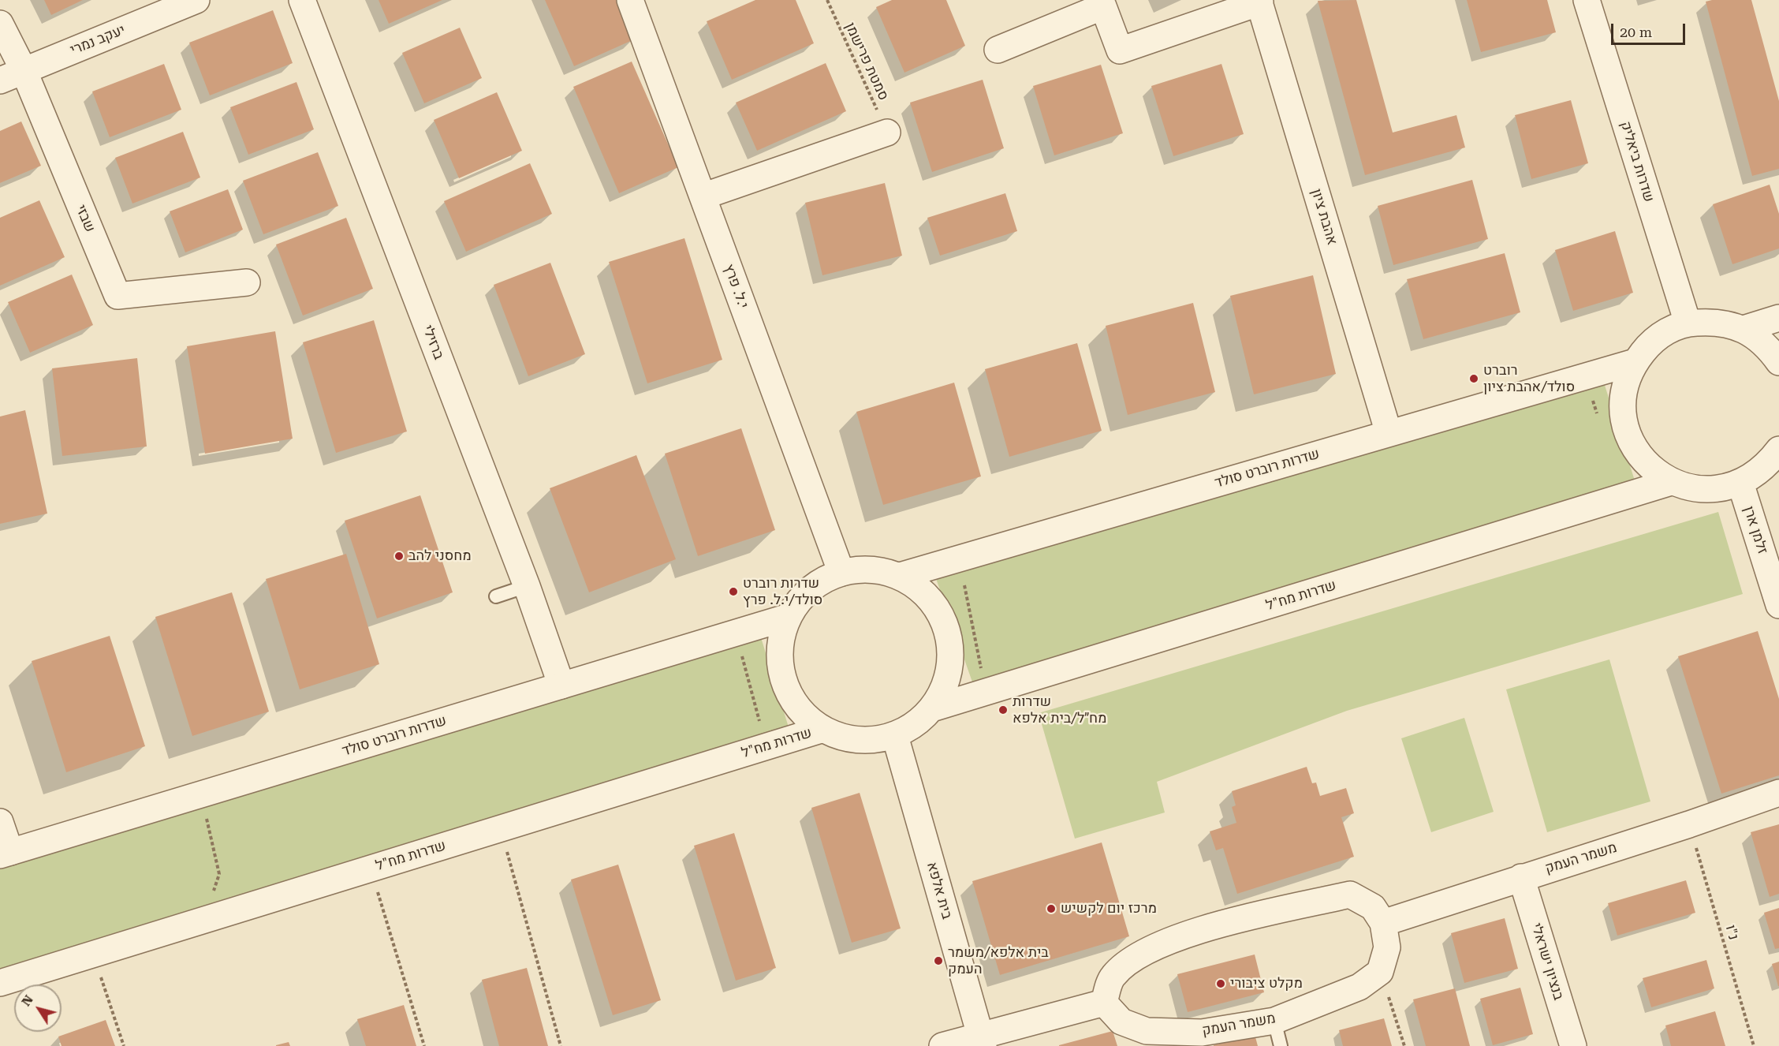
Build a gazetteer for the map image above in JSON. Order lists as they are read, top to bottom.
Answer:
{
  "streets": {
    "street": [
      "יעקב נמרי",
      "שדרות ביאליק",
      "אהבת ציון",
      "שבזי",
      "י.ל. פרץ",
      "ברזילי",
      "שדרות רוברט סולד",
      "זלמן ארן",
      "שדרות מח\"ל",
      "משמר העמק",
      "בית אלפא",
      "בנציון ישראלי"
    ],
    "path": ["סמטת פרישמן", "נ\"ו"]
  },
  "crossings": [
    ["יעקב נמרי", "שבזי"],
    ["אהבת ציון", "שדרות רוברט סולד"],
    ["ברזילי", "שדרות רוברט סולד"],
    ["משמר העמק", "נ\"ו"],
    ["משמר העמק", "בנציון ישראלי"]
  ],
  "places": [
    "רוברט סולד/אהבת ציון",
    "מחסני להב",
    "שדרות רוברט סולד/י.ל. פרץ",
    "שדרות מח״ל/בית אלפא",
    "מרכז יום לקשיש",
    "בית אלפא/משמר העמק",
    "מקלט ציבורי"
  ],
  "scale_bar": "20 m",
  "north": "top left"
}
